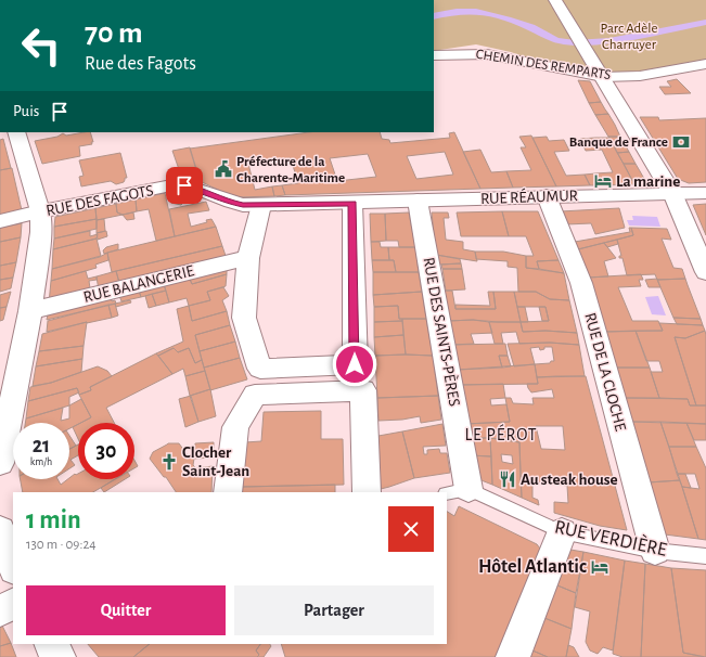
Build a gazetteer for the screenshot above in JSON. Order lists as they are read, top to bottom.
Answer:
{
  "streets": {
    "street": [
      "CHEMIN DES REMPARTS",
      "RUE RÉAUMUR",
      "RUE DES FAGOTS",
      "RUE BALANGERIE",
      "RUE DES SAINTS-PÈRES",
      "RUE DE LA CLOCHE"
    ],
    "lane": ["RUE VERDIÈRE"]
  },
  "crossings": [
    ["RUE RÉAUMUR", "RUE DES FAGOTS"],
    ["RUE RÉAUMUR", "RUE DES SAINTS-PÈRES"],
    ["RUE RÉAUMUR", "RUE DE LA CLOCHE"],
    ["RUE DES SAINTS-PÈRES", "RUE VERDIÈRE"],
    ["RUE DE LA CLOCHE", "RUE VERDIÈRE"]
  ],
  "districts": ["LE PÉROT"],
  "parks": ["Parc Adèle Charruyer"],
  "places": {
    "bank": ["Banque de France"],
    "public building": ["Préfecture de la Charente-Maritime"],
    "hotel": ["La marine", "Hôtel Atlantic"],
    "church": ["Clocher Saint-Jean"],
    "restaurant": ["Au steak house"]
  },
  "page": {
    "turn": ["70 m", "Rue des Fagots"],
    "then": "Puis",
    "speed": "21 km/h",
    "limit": "30",
    "heading": ["1 min", "130 m · 09:24"],
    "buttons": ["Quitter", "Partager"]
  }
}
